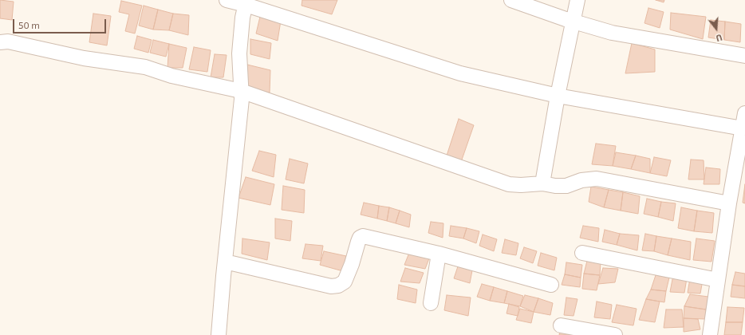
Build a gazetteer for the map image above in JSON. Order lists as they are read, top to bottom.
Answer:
{
  "scale_bar": "50 m",
  "north": "bottom"
}
